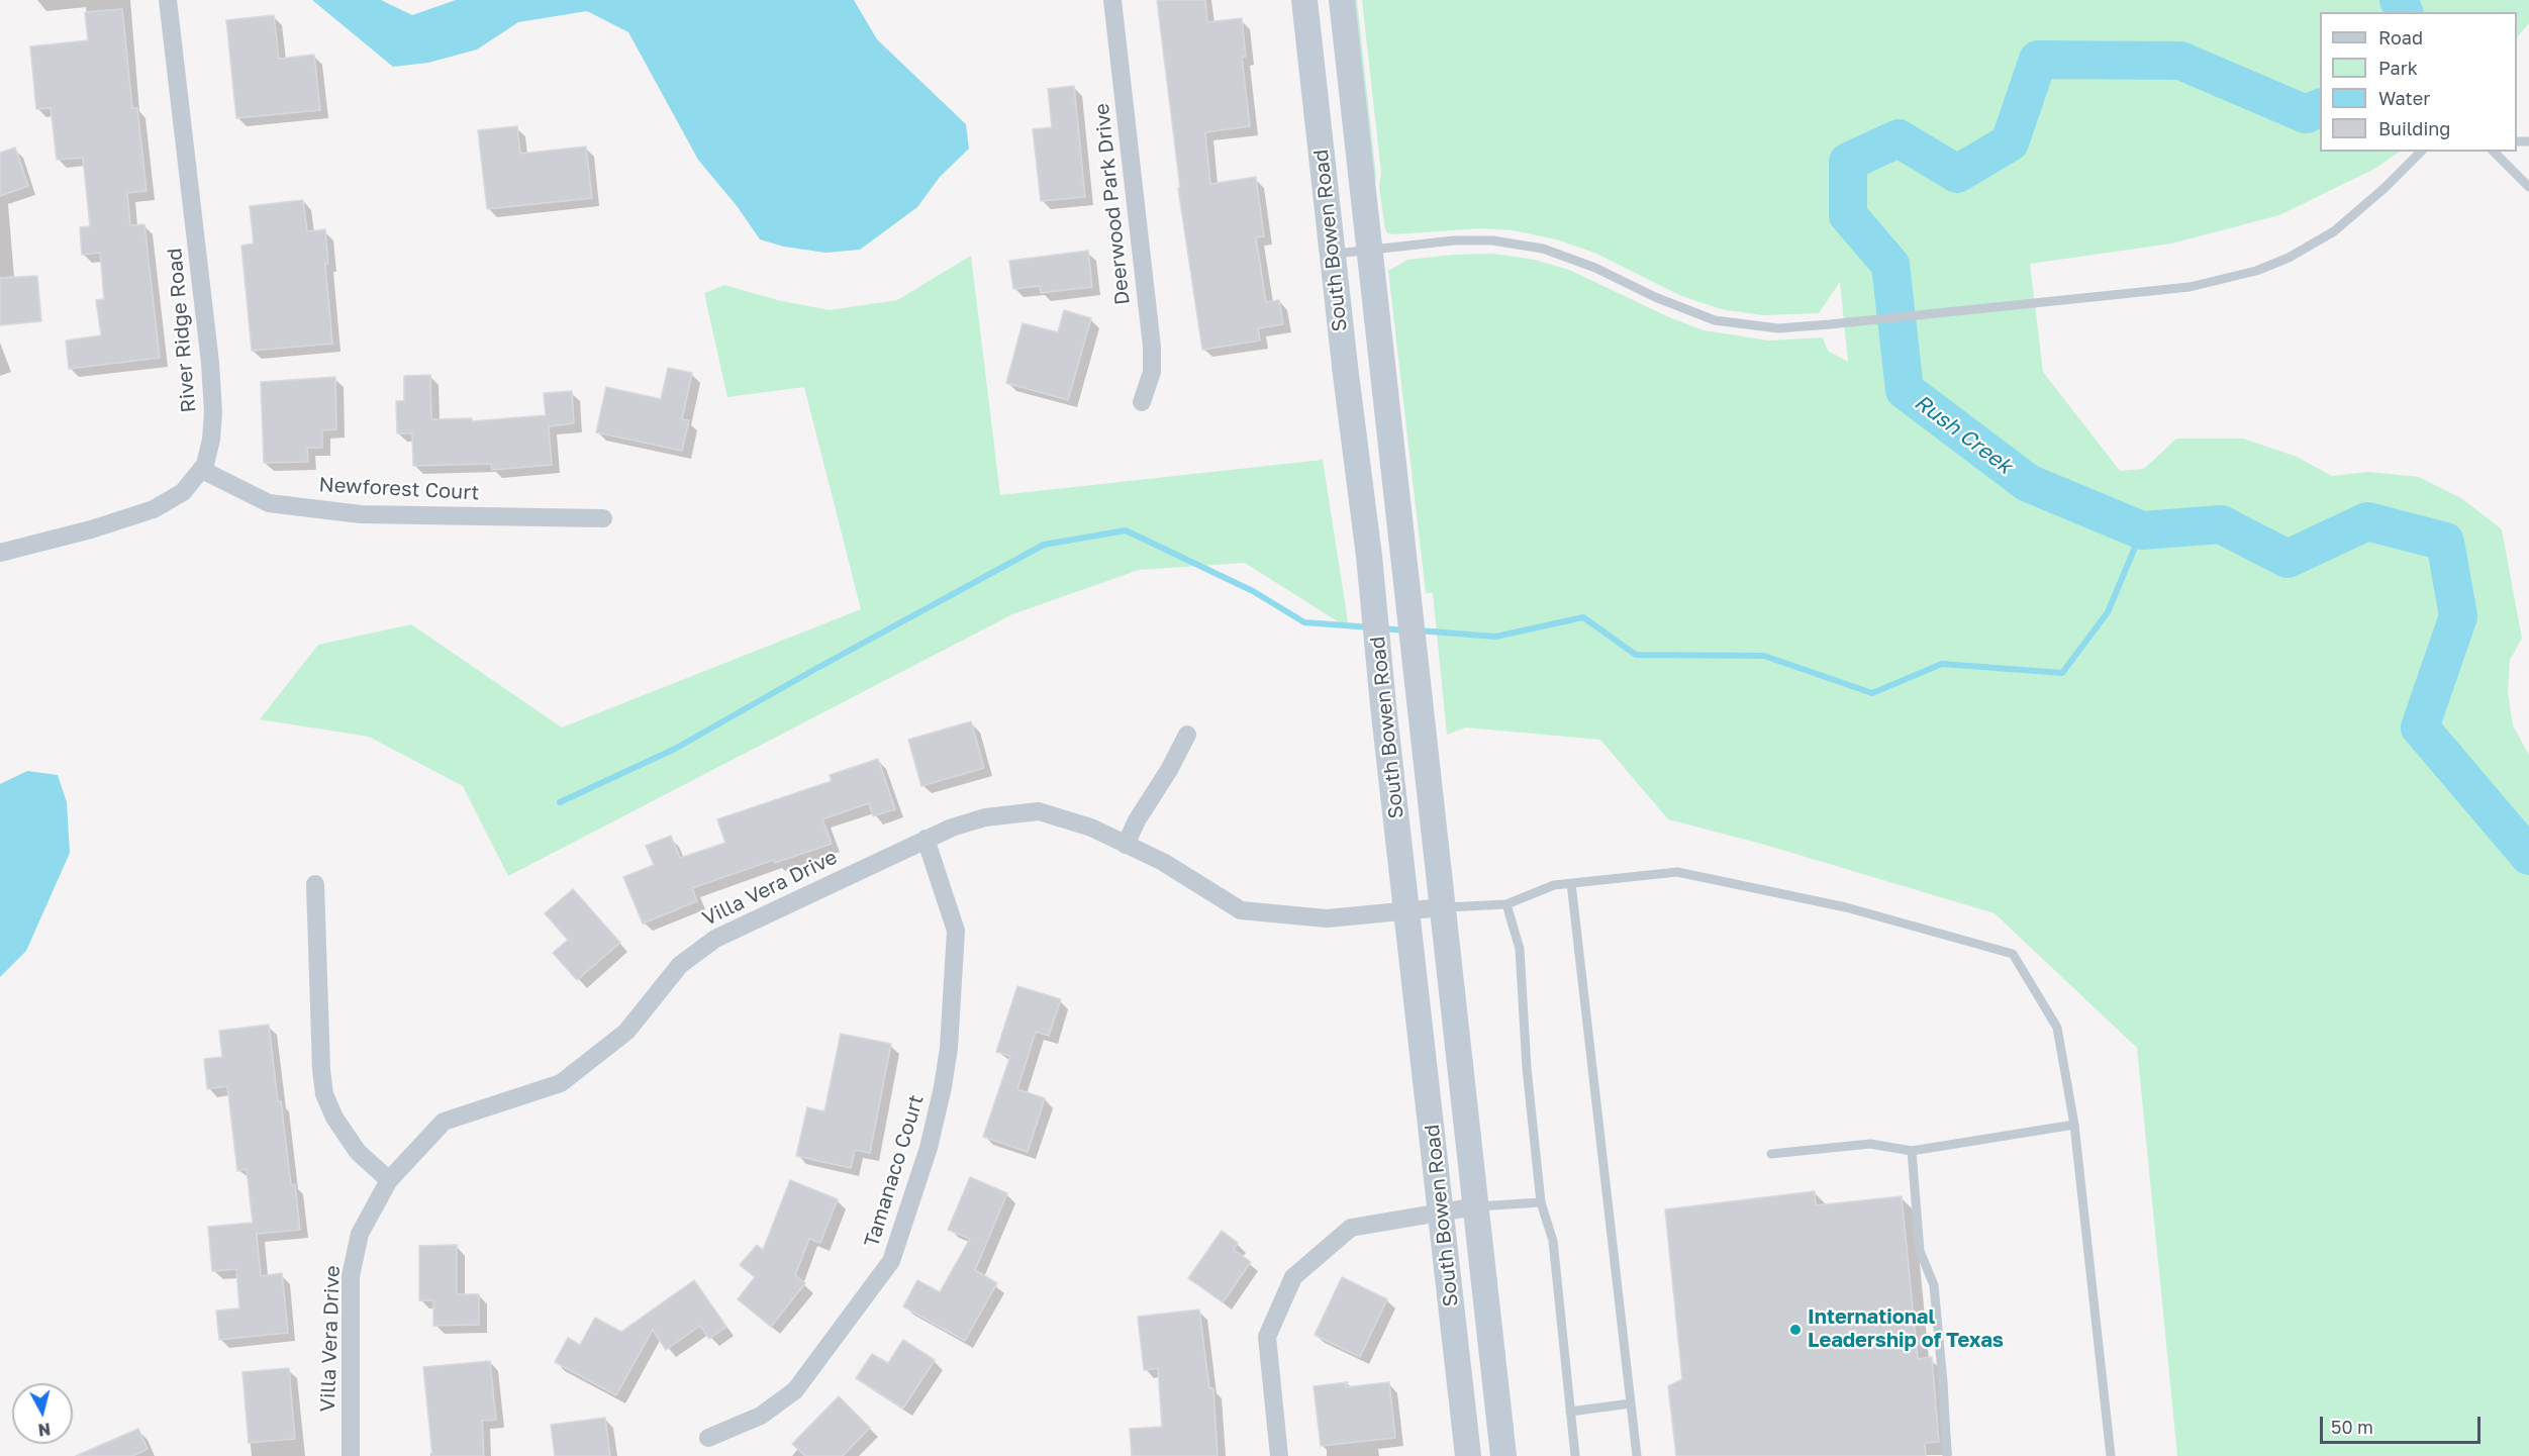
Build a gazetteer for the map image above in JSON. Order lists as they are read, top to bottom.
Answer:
{
  "streets": {
    "main road": ["South Bowen Road"],
    "street": [
      "Deerwood Park Drive",
      "River Ridge Road",
      "Newforest Court",
      "Villa Vera Drive",
      "Tamanaco Court"
    ]
  },
  "crossings": [
    ["South Bowen Road", "Villa Vera Drive"],
    ["River Ridge Road", "Newforest Court"],
    ["Villa Vera Drive", "Tamanaco Court"]
  ],
  "water": ["Rush Creek"],
  "places": ["International Leadership of Texas"],
  "legend": [
    "Road",
    "Park",
    "Water",
    "Building"
  ],
  "scale_bar": "50 m",
  "north": "bottom"
}
